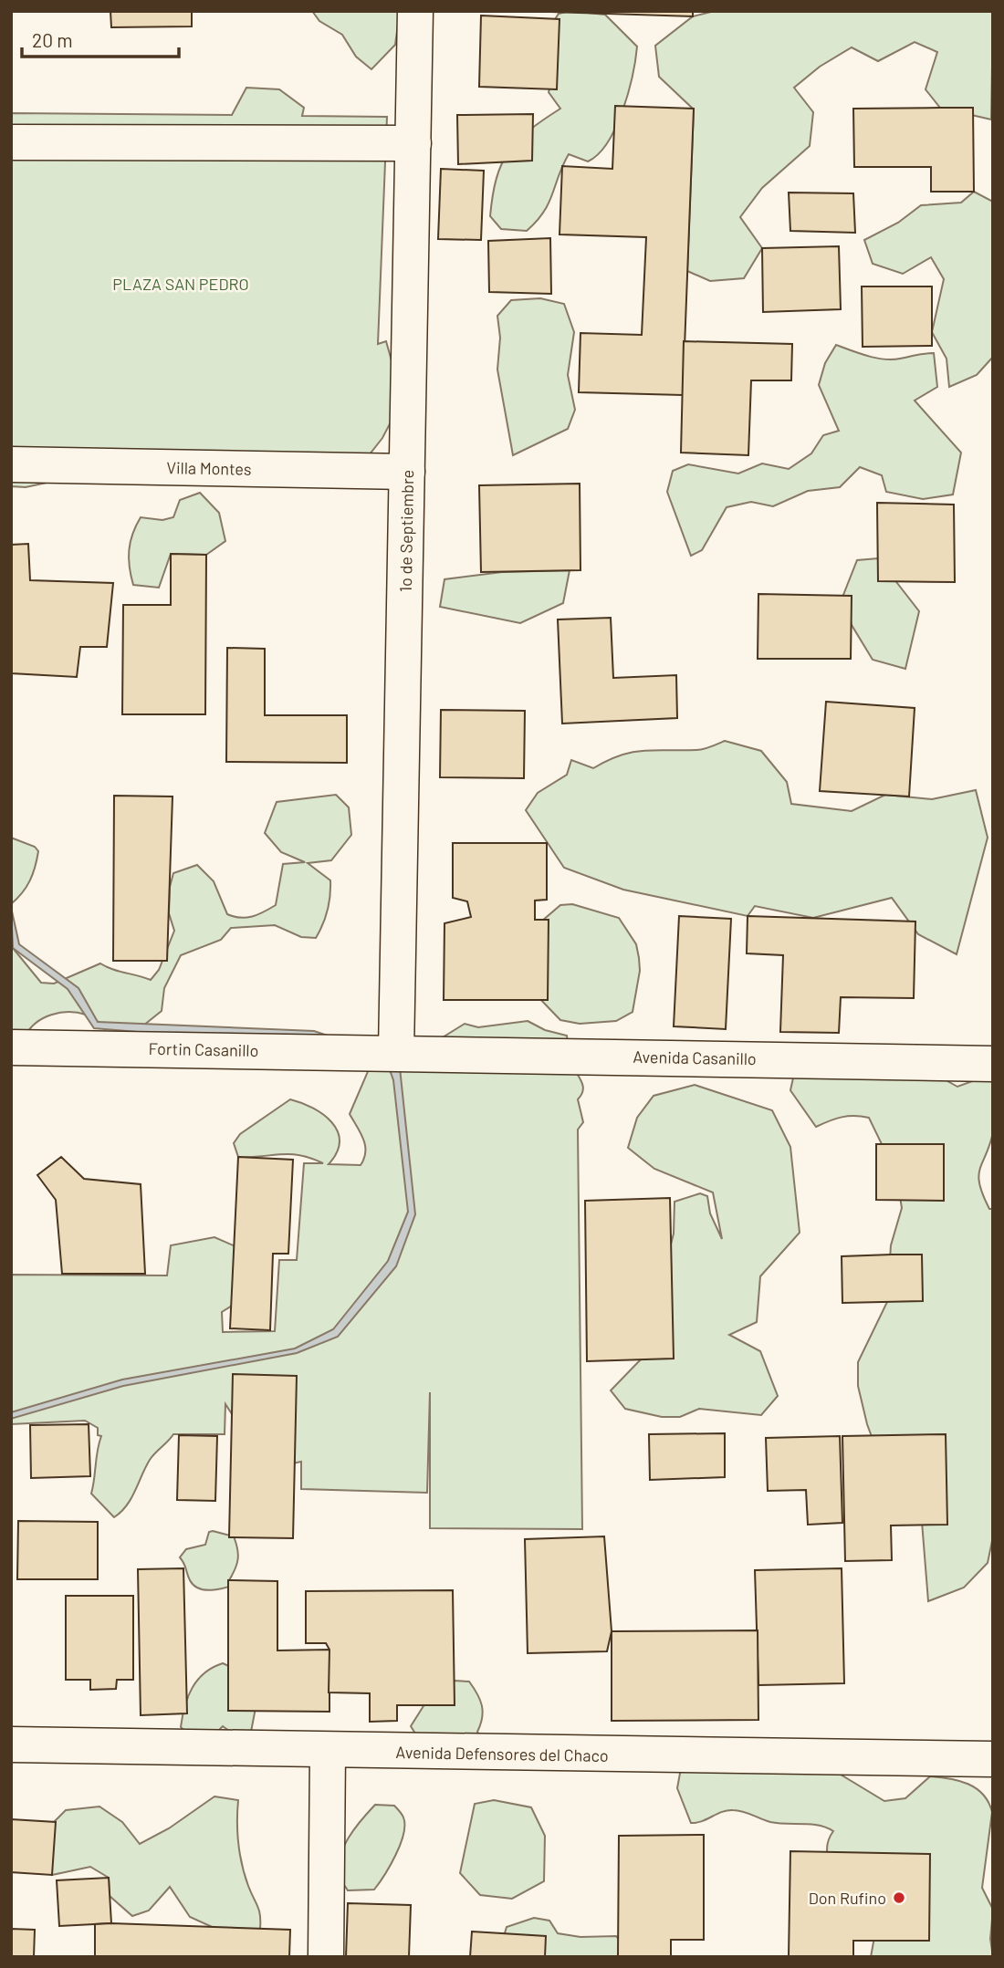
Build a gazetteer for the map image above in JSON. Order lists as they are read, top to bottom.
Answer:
{
  "streets": {
    "street": [
      "Villa Montes",
      "1o de Septiembre",
      "Fortin Casanillo",
      "Avenida Casanillo",
      "Avenida Defensores del Chaco"
    ]
  },
  "crossings": [
    ["Villa Montes", "1o de Septiembre"],
    ["1o de Septiembre", "Fortin Casanillo"],
    ["1o de Septiembre", "Avenida Casanillo"],
    ["Fortin Casanillo", "Avenida Casanillo"]
  ],
  "parks": ["PLAZA SAN PEDRO"],
  "places": ["Don Rufino"],
  "scale_bar": "20 m"
}
